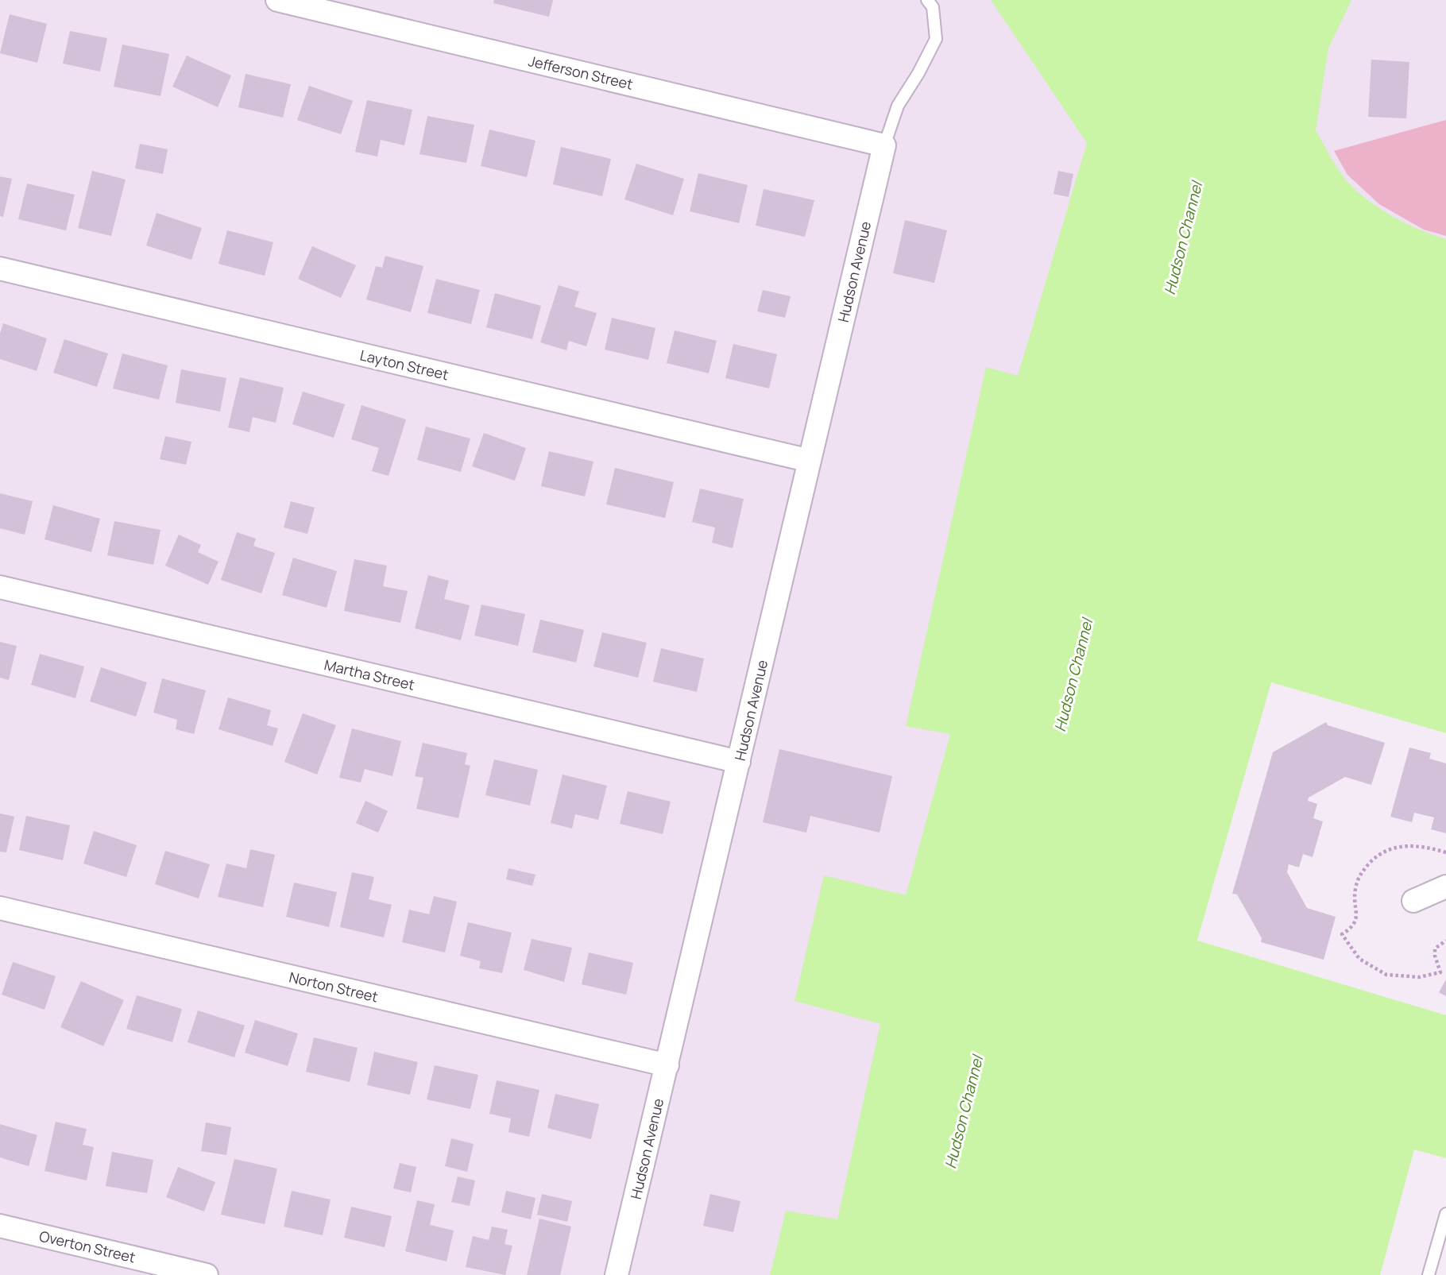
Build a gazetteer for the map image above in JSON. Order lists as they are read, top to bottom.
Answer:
{
  "streets": {
    "street": [
      "Jefferson Street",
      "Hudson Avenue",
      "Layton Street",
      "Martha Street",
      "Norton Street",
      "Overton Street"
    ]
  },
  "crossings": [
    ["Jefferson Street", "Hudson Avenue"],
    ["Hudson Avenue", "Layton Street"],
    ["Hudson Avenue", "Martha Street"],
    ["Hudson Avenue", "Norton Street"]
  ],
  "water": ["Hudson Channel"]
}
